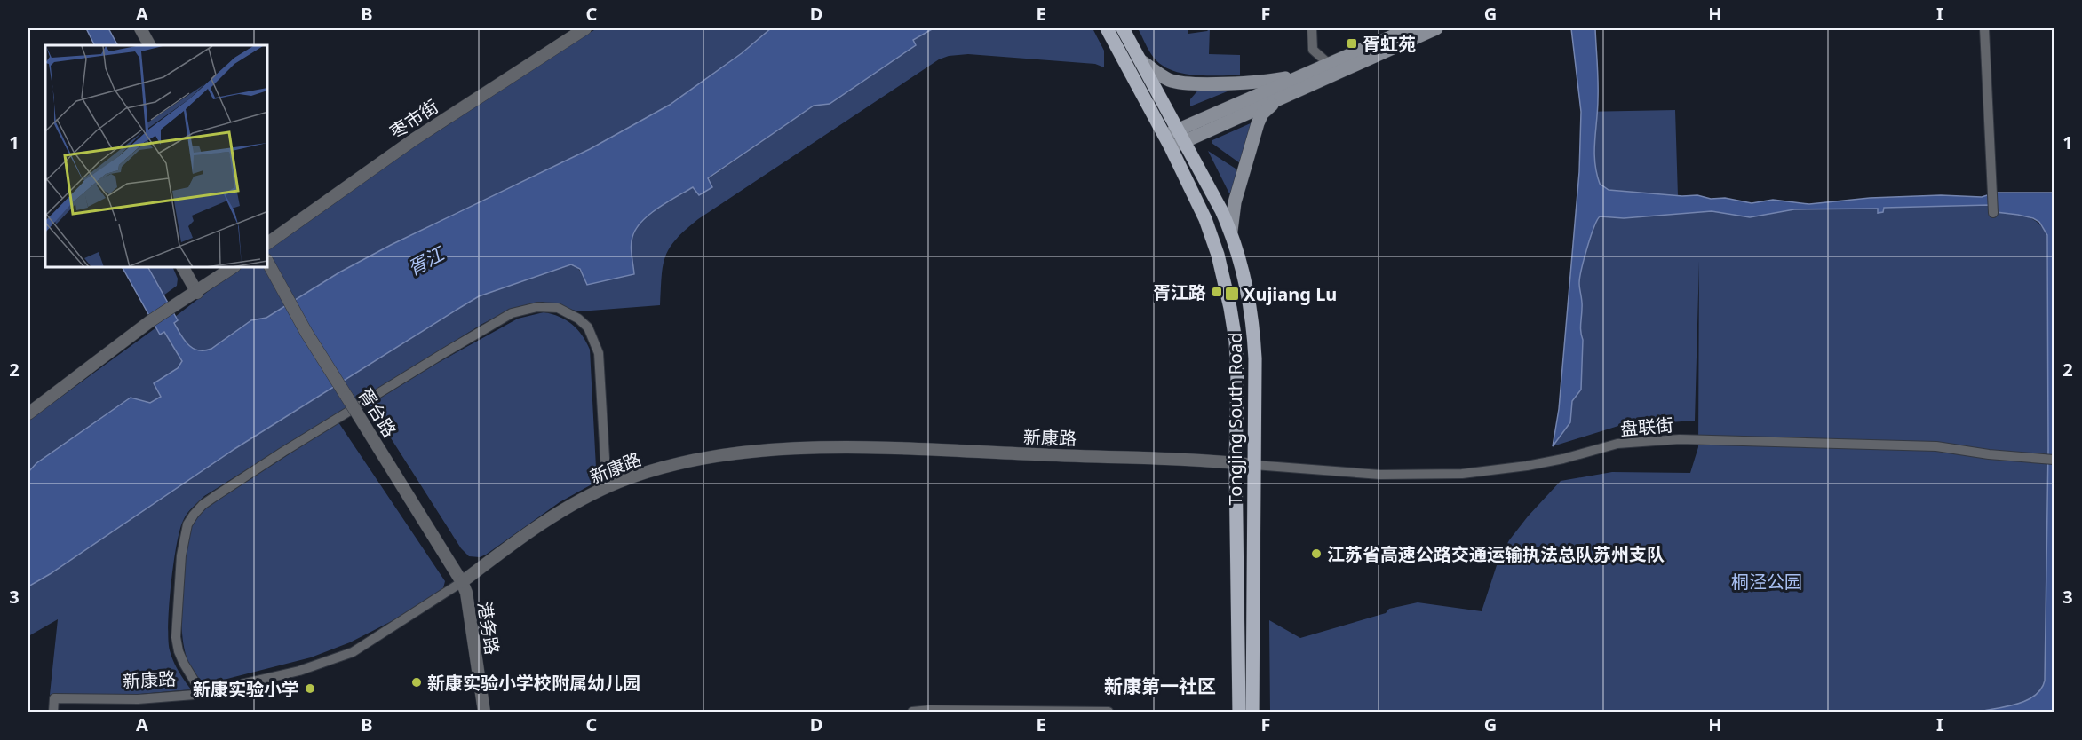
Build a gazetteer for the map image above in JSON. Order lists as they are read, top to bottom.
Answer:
{
  "streets": {
    "main road": ["Tongjing South Road"],
    "street": [
      "枣市街",
      "胥台路",
      "盘联街",
      "新康路",
      "港务路"
    ]
  },
  "crossings": [
    ["胥台路", "新康路"],
    ["胥台路", "港务路"],
    ["Tongjing South Road", "盘联街"],
    ["Tongjing South Road", "新康路"],
    ["盘联街", "新康路"],
    ["新康路", "港务路"]
  ],
  "districts": ["新康第一社区"],
  "water": ["胥江"],
  "parks": ["桐泾公园"],
  "places": {
    "transit": ["胥虹苑", "胥江路", "Xujiang Lu"],
    "other": ["江苏省高速公路交通运输执法总队苏州支队", "新康实验小学校附属幼儿园", "新康实验小学"]
  },
  "grid": {
    "columns": [
      "A",
      "B",
      "C",
      "D",
      "E",
      "F",
      "G",
      "H",
      "I"
    ],
    "rows": ["1", "2", "3"]
  }
}
